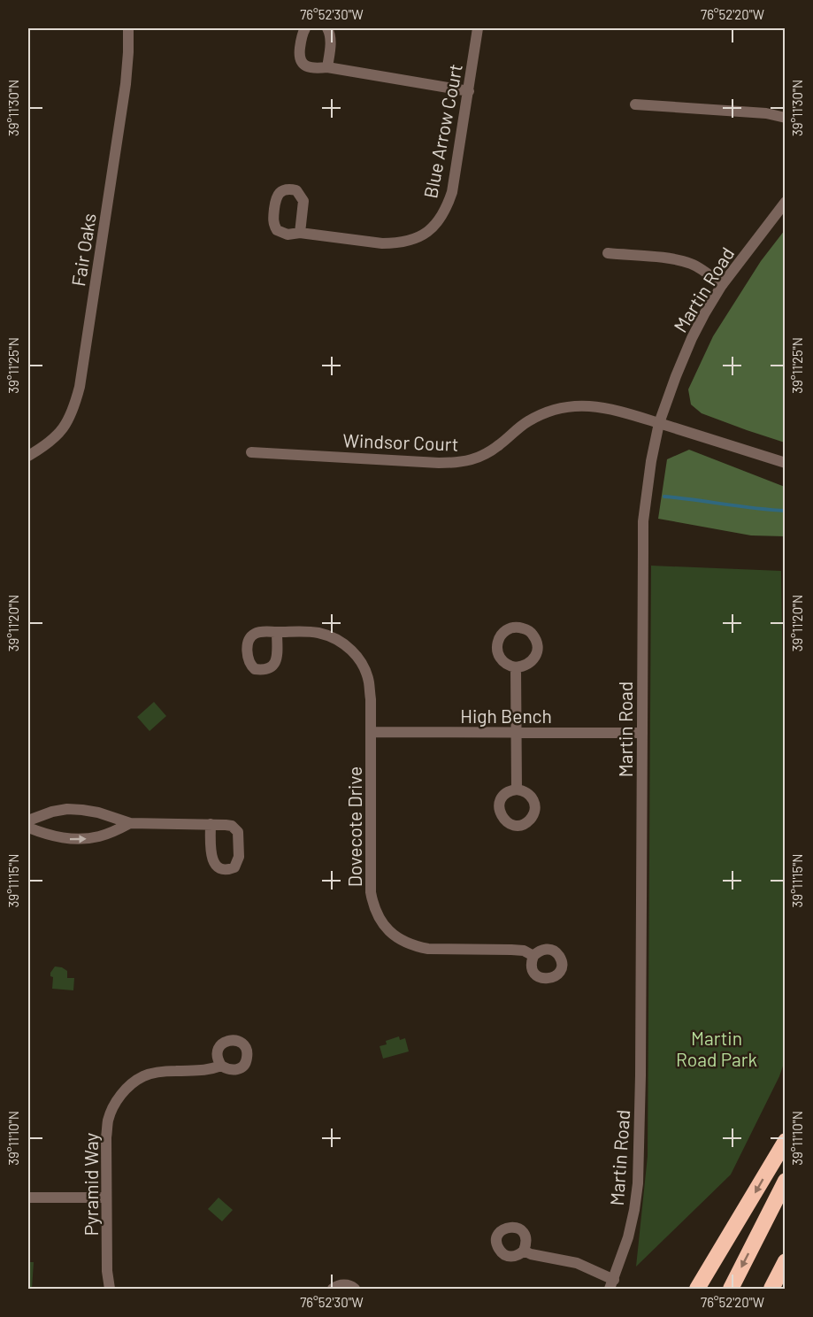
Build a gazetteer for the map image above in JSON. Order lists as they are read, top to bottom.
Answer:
{
  "streets": {
    "street": [
      "Blue Arrow Court",
      "Fair Oaks",
      "Martin Road",
      "Windsor Court",
      "High Bench",
      "Dovecote Drive",
      "Pyramid Way"
    ]
  },
  "crossings": [
    ["Martin Road", "Windsor Court"],
    ["Martin Road", "High Bench"],
    ["High Bench", "Dovecote Drive"]
  ],
  "parks": ["Martin Road Park"],
  "coordinates": [
    "76°52'30\"W",
    "76°52'20\"W",
    "39°11'30\"N",
    "39°11'25\"N",
    "39°11'20\"N",
    "39°11'15\"N",
    "39°11'10\"N"
  ]
}
